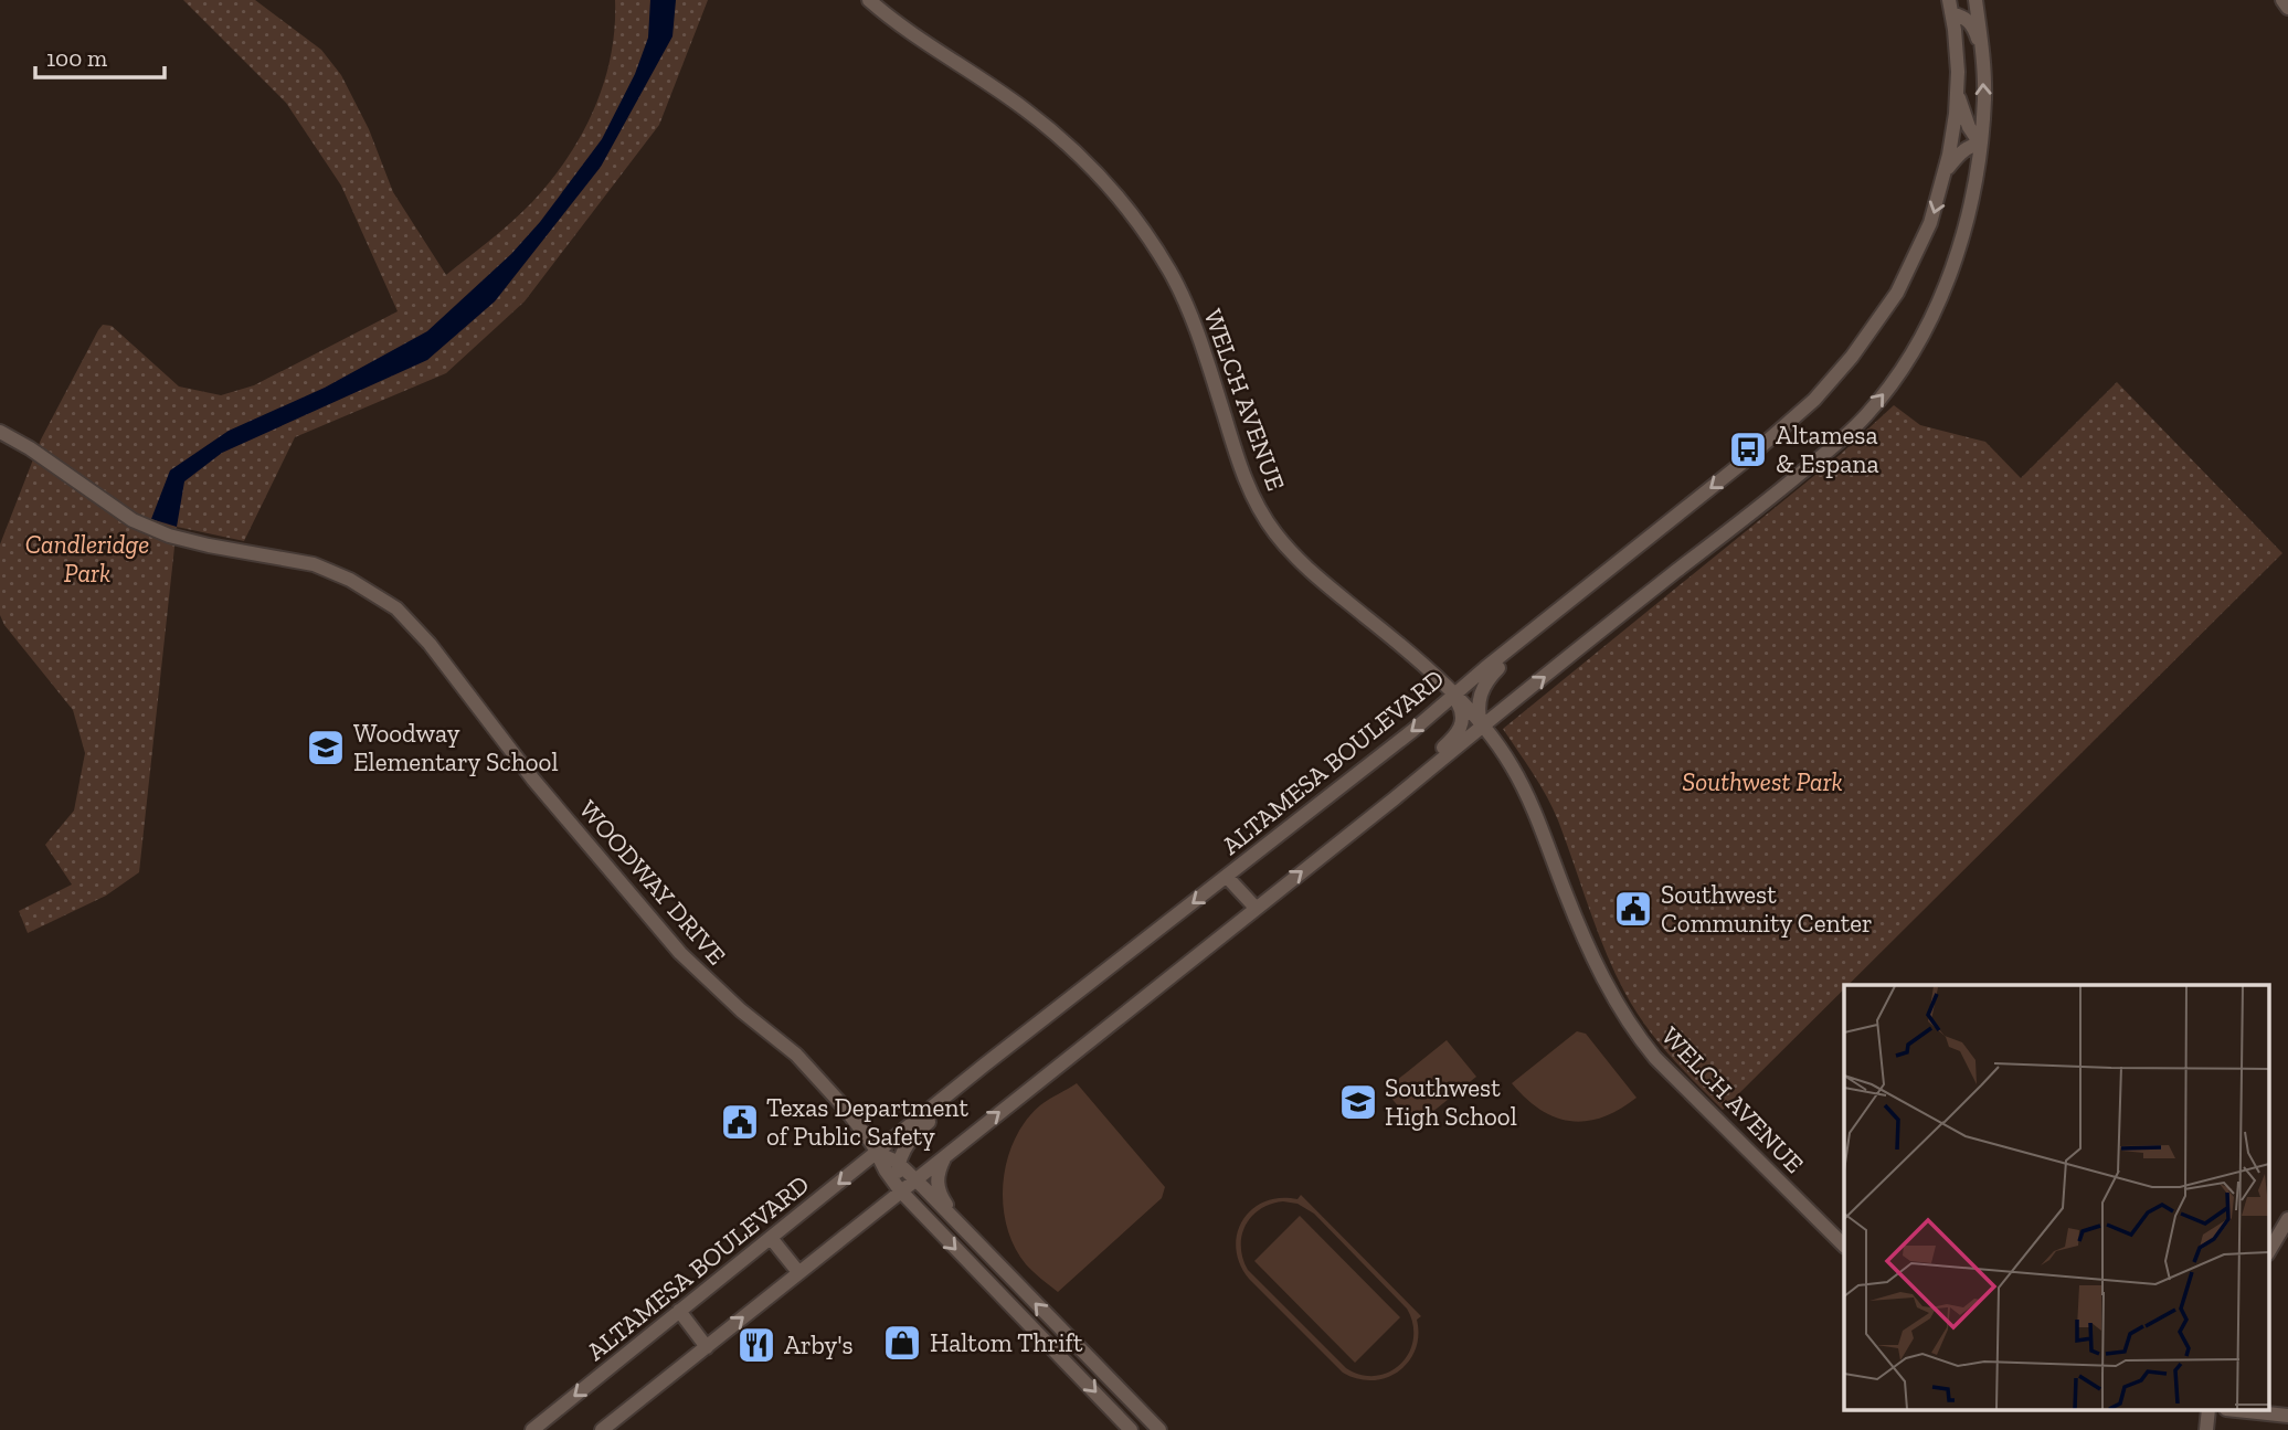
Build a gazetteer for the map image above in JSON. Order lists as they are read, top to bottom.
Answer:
{
  "streets": {
    "main road": ["WELCH AVENUE", "ALTAMESA BOULEVARD", "WOODWAY DRIVE"]
  },
  "crossings": [
    ["WELCH AVENUE", "ALTAMESA BOULEVARD"],
    ["ALTAMESA BOULEVARD", "WOODWAY DRIVE"]
  ],
  "parks": ["Candleridge Park", "Southwest Park"],
  "places": {
    "bus stop": ["Altamesa & Espana"],
    "school or university": ["Woodway Elementary School", "Southwest High School"],
    "public building": ["Southwest Community Center", "Texas Department of Public Safety"],
    "shop": ["Haltom Thrift"],
    "restaurant": ["Arby's"]
  },
  "scale_bar": "100 m"
}
